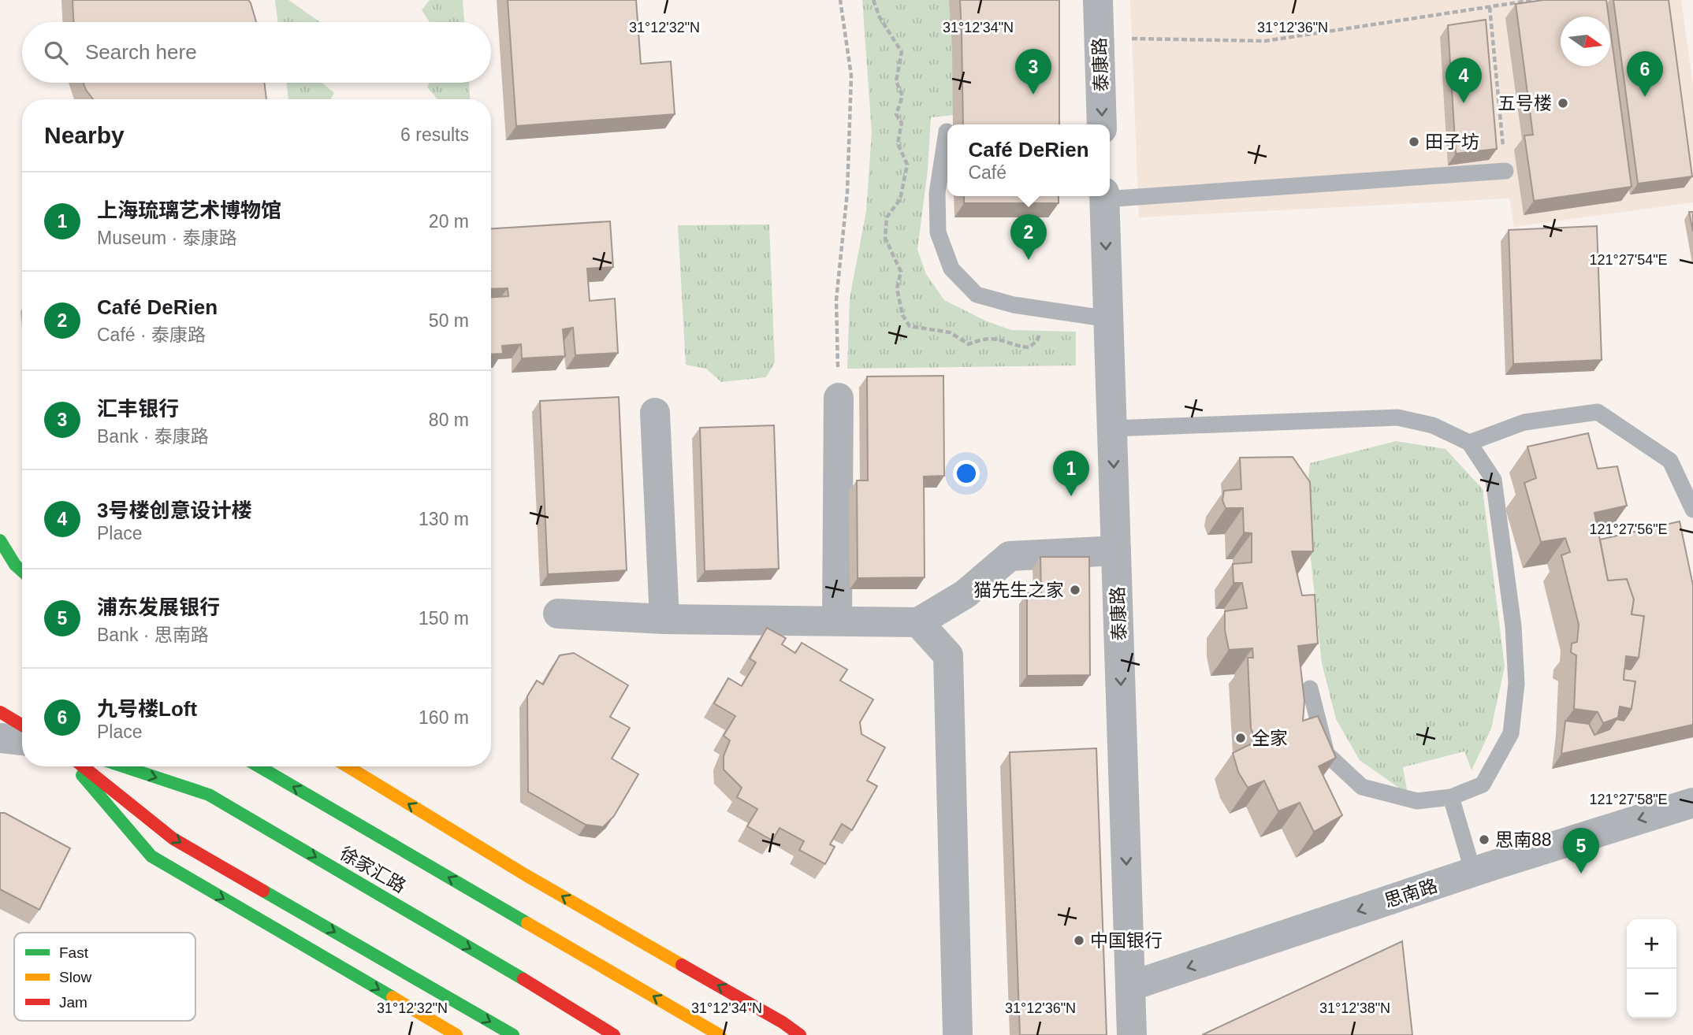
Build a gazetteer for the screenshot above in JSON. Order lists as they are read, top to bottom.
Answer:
{
  "streets": {
    "main road": ["徐家汇路"],
    "street": ["泰康路", "思南路"]
  },
  "crossings": [
    ["泰康路", "思南路"]
  ],
  "one_way": ["思南路"],
  "places": [
    "五号楼",
    "田子坊",
    "猫先生之家",
    "全家",
    "思南88",
    "中国银行"
  ],
  "legend": ["Fast", "Slow", "Jam"],
  "north": "right",
  "page": {
    "search": "Search here",
    "pins": [
      "3",
      "6",
      "4",
      "2",
      "1",
      "5"
    ],
    "heading": ["Nearby", "6 results"],
    "popup": ["Café DeRien", "Café"],
    "list": [
      {
        "mark": "1",
        "name": "上海琉璃艺术博物馆",
        "note": "Museum · 泰康路",
        "value": "20 m"
      },
      {
        "mark": "2",
        "name": "Café DeRien",
        "note": "Café · 泰康路",
        "value": "50 m"
      },
      {
        "mark": "3",
        "name": "汇丰银行",
        "note": "Bank · 泰康路",
        "value": "80 m"
      },
      {
        "mark": "4",
        "name": "3号楼创意设计楼",
        "note": "Place",
        "value": "130 m"
      },
      {
        "mark": "5",
        "name": "浦东发展银行",
        "note": "Bank · 思南路",
        "value": "150 m"
      },
      {
        "mark": "6",
        "name": "九号楼Loft",
        "note": "Place",
        "value": "160 m"
      }
    ],
    "map_buttons": ["+", "−"]
  },
  "coordinates": [
    "31°12'32\"N",
    "31°12'34\"N",
    "31°12'36\"N",
    "121°27'54\"E",
    "121°27'56\"E",
    "121°27'58\"E",
    "31°12'38\"N"
  ]
}
